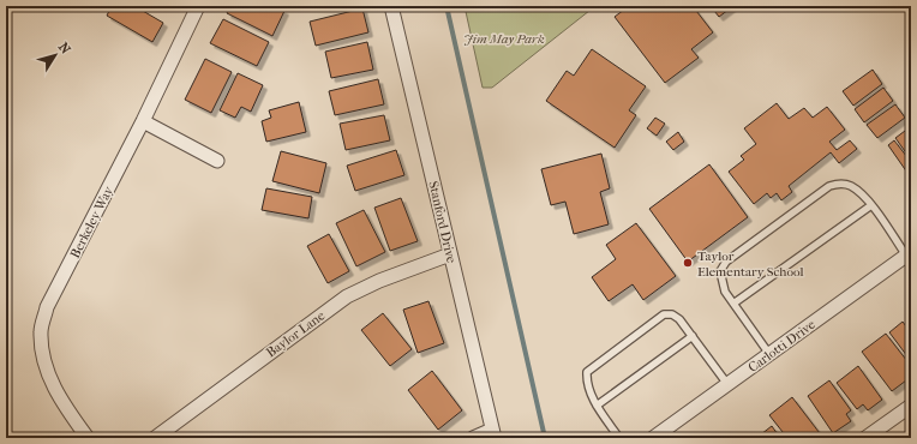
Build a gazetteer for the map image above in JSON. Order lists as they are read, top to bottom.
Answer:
{
  "streets": {
    "street": [
      "Berkeley Way",
      "Stanford Drive",
      "Baylor Lane",
      "Carlotti Drive"
    ]
  },
  "crossings": [
    ["Stanford Drive", "Baylor Lane"]
  ],
  "parks": ["Jim May Park"],
  "places": ["Taylor Elementary School"],
  "north": "top right"
}
